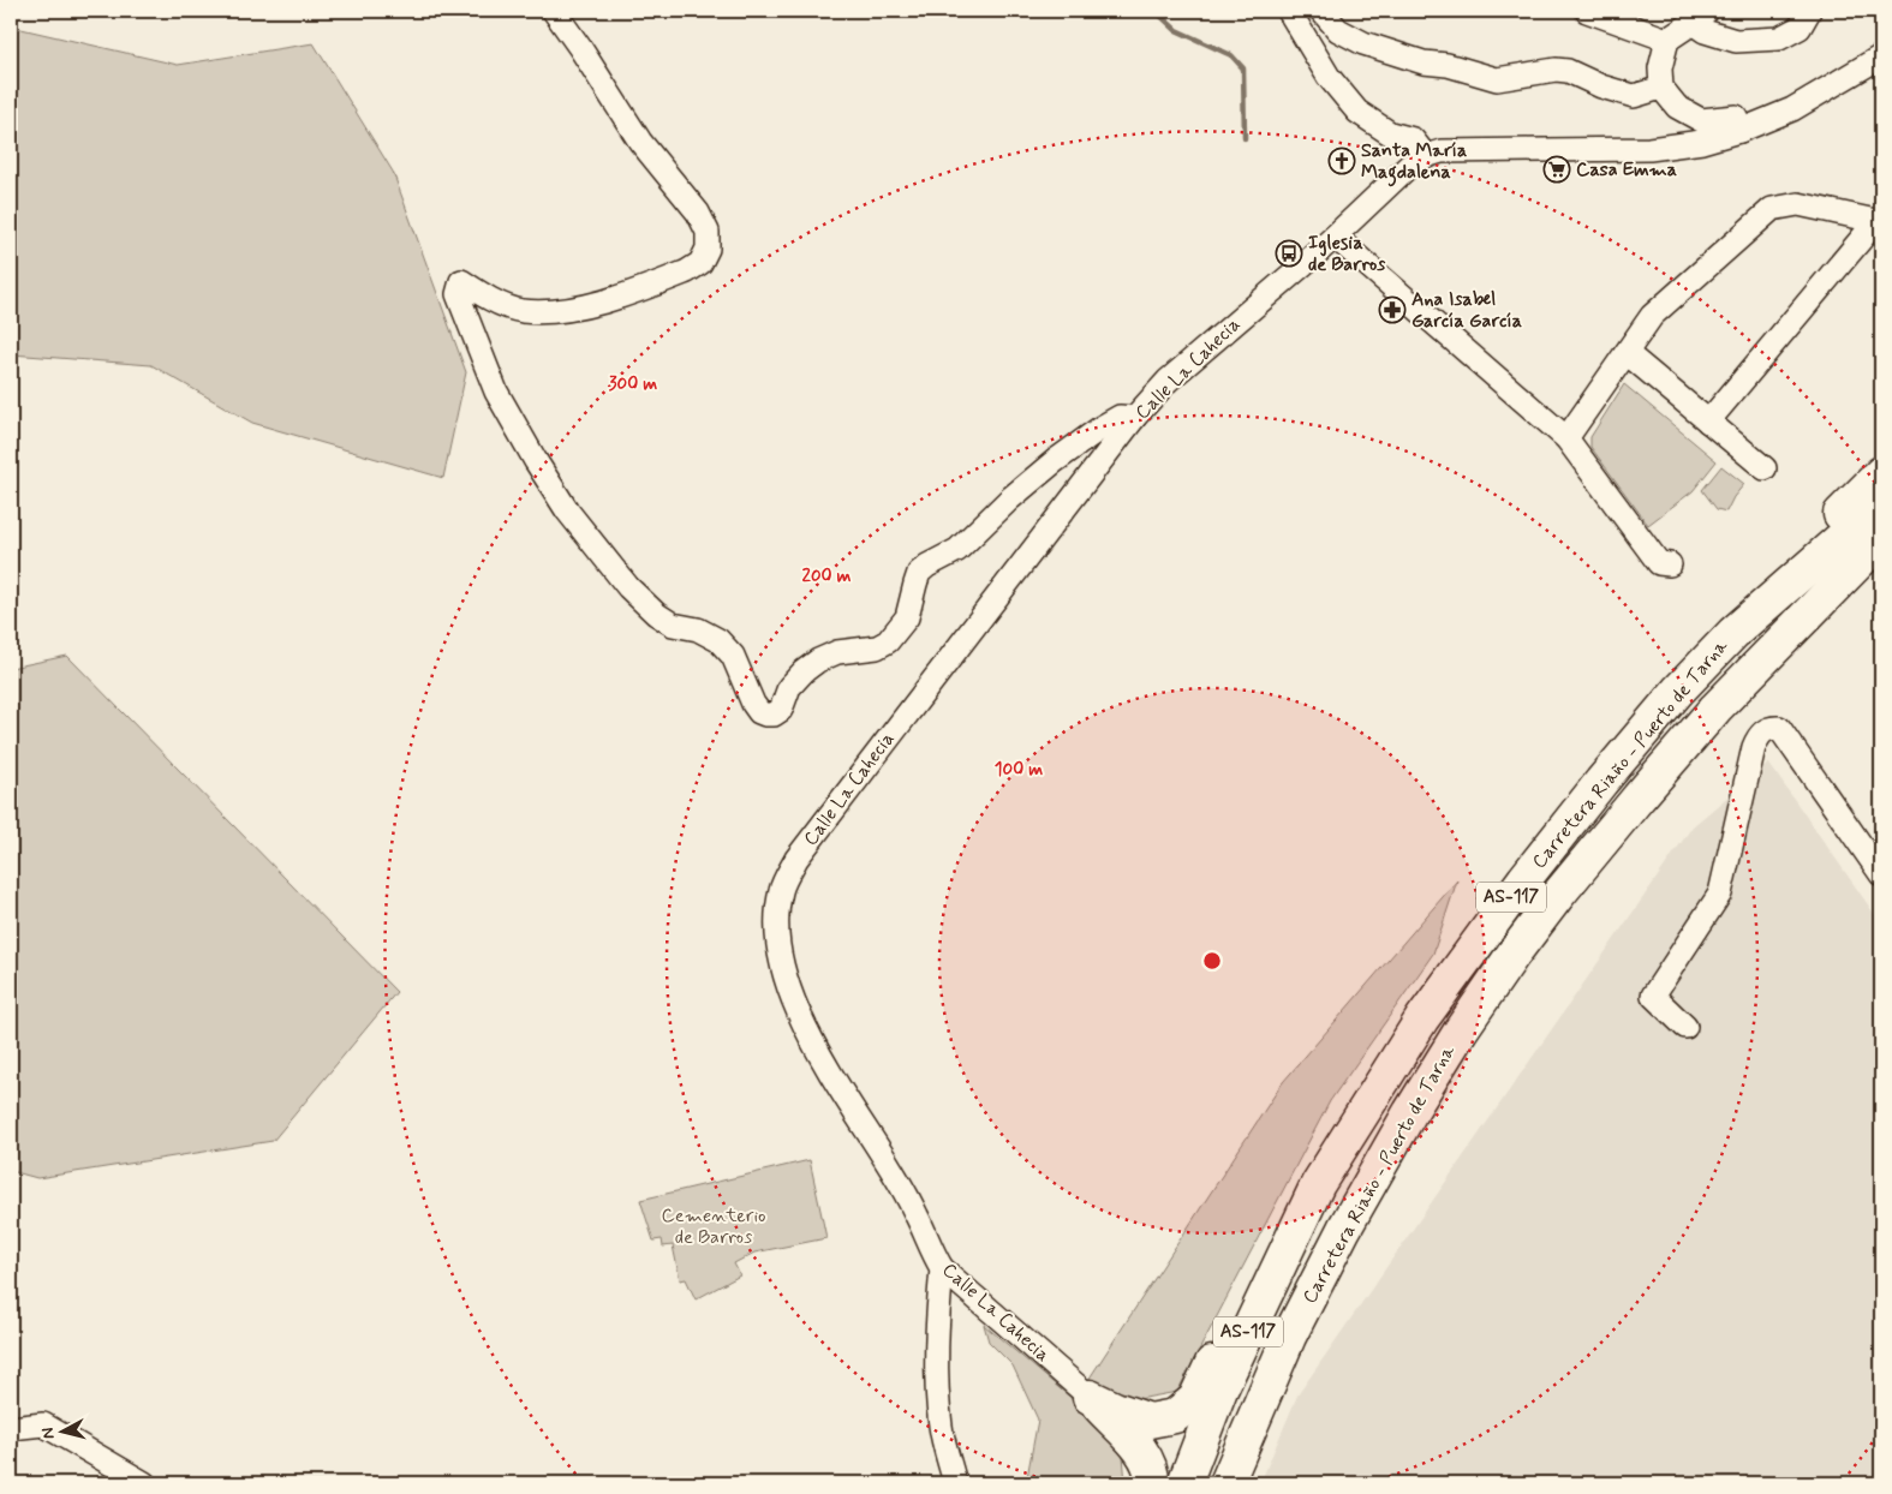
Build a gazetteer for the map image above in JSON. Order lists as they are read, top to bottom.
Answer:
{
  "streets": {
    "highway": ["Carretera Riaño - Puerto de Tarna", "AS-117"],
    "street": ["Calle La Cahecia"]
  },
  "parks": ["Cementerio de Barros"],
  "places": {
    "church": ["Santa María Magdalena"],
    "supermarket": ["Casa Emma"],
    "bus stop": ["Iglesia de Barros"],
    "pharmacy": ["Ana Isabel García García"]
  },
  "north": "left",
  "rings": ["300 m", "200 m", "100 m"]
}
